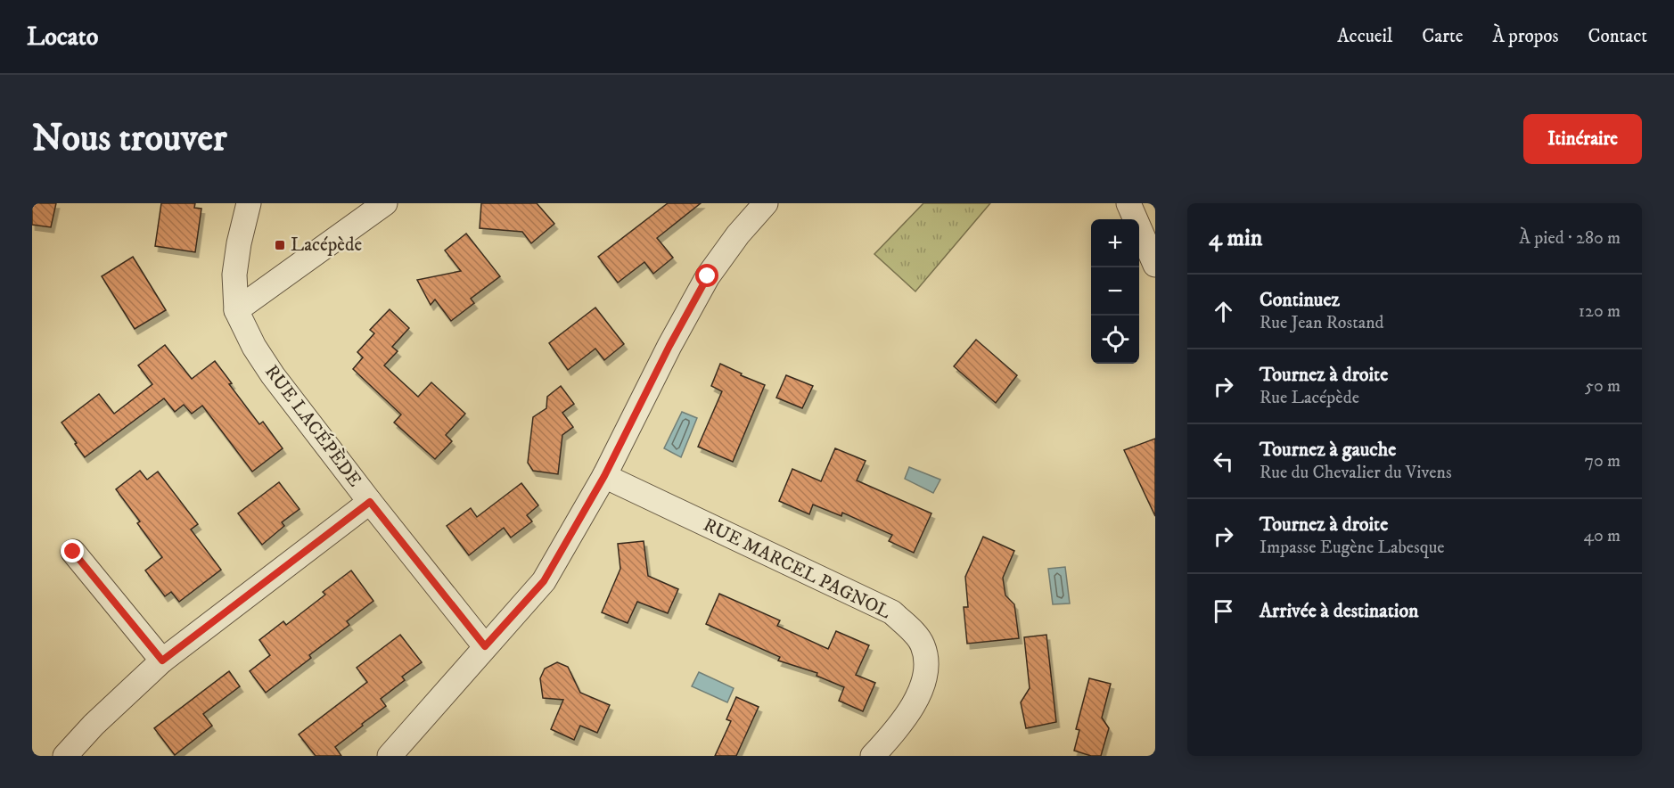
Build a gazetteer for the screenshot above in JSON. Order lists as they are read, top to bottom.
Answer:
{
  "streets": {
    "street": ["RUE LACÉPÈDE", "RUE MARCEL PAGNOL"]
  },
  "places": {
    "transit": ["Lacépède"]
  },
  "page": {
    "header": "Locato",
    "nav": [
      "Accueil",
      "Carte",
      "À propos",
      "Contact"
    ],
    "buttons": "Itinéraire",
    "title": "Nous trouver",
    "heading": ["4 min", "À pied · 280 m"],
    "map_buttons": ["+", "−"],
    "list": [
      ["Continuez", "Rue Jean Rostand", "120 m"],
      ["Tournez à droite", "Rue Lacépède", "50 m"],
      ["Tournez à gauche", "Rue du Chevalier du Vivens", "70 m"],
      ["Tournez à droite", "Impasse Eugène Labesque", "40 m"],
      "Arrivée à destination"
    ]
  }
}
